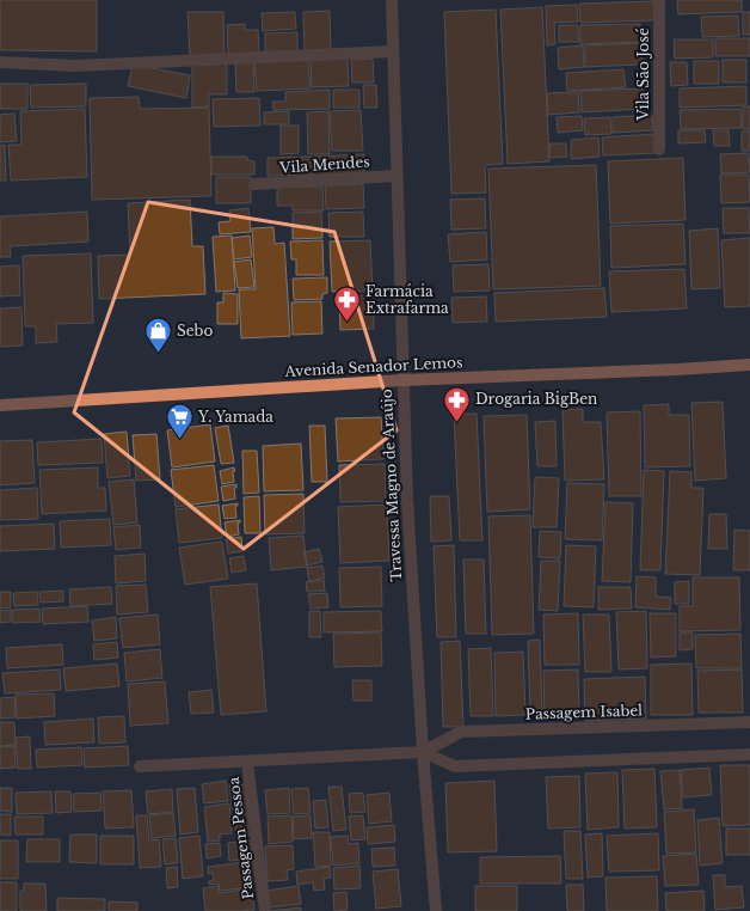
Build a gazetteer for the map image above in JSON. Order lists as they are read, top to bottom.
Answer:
{
  "streets": {
    "main road": ["Avenida Senador Lemos"],
    "street": [
      "Vila São José",
      "Vila Mendes",
      "Travessa Magno de Araújo",
      "Passagem Isabel",
      "Passagem Pessoa"
    ]
  },
  "crossings": [
    ["Vila Mendes", "Travessa Magno de Araújo"],
    ["Avenida Senador Lemos", "Travessa Magno de Araújo"],
    ["Travessa Magno de Araújo", "Passagem Isabel"],
    ["Passagem Isabel", "Passagem Pessoa"]
  ],
  "places": {
    "pharmacy": ["Farmácia Extrafarma", "Drogaria BigBen"],
    "shop": ["Sebo"],
    "supermarket": ["Y. Yamada"]
  }
}
